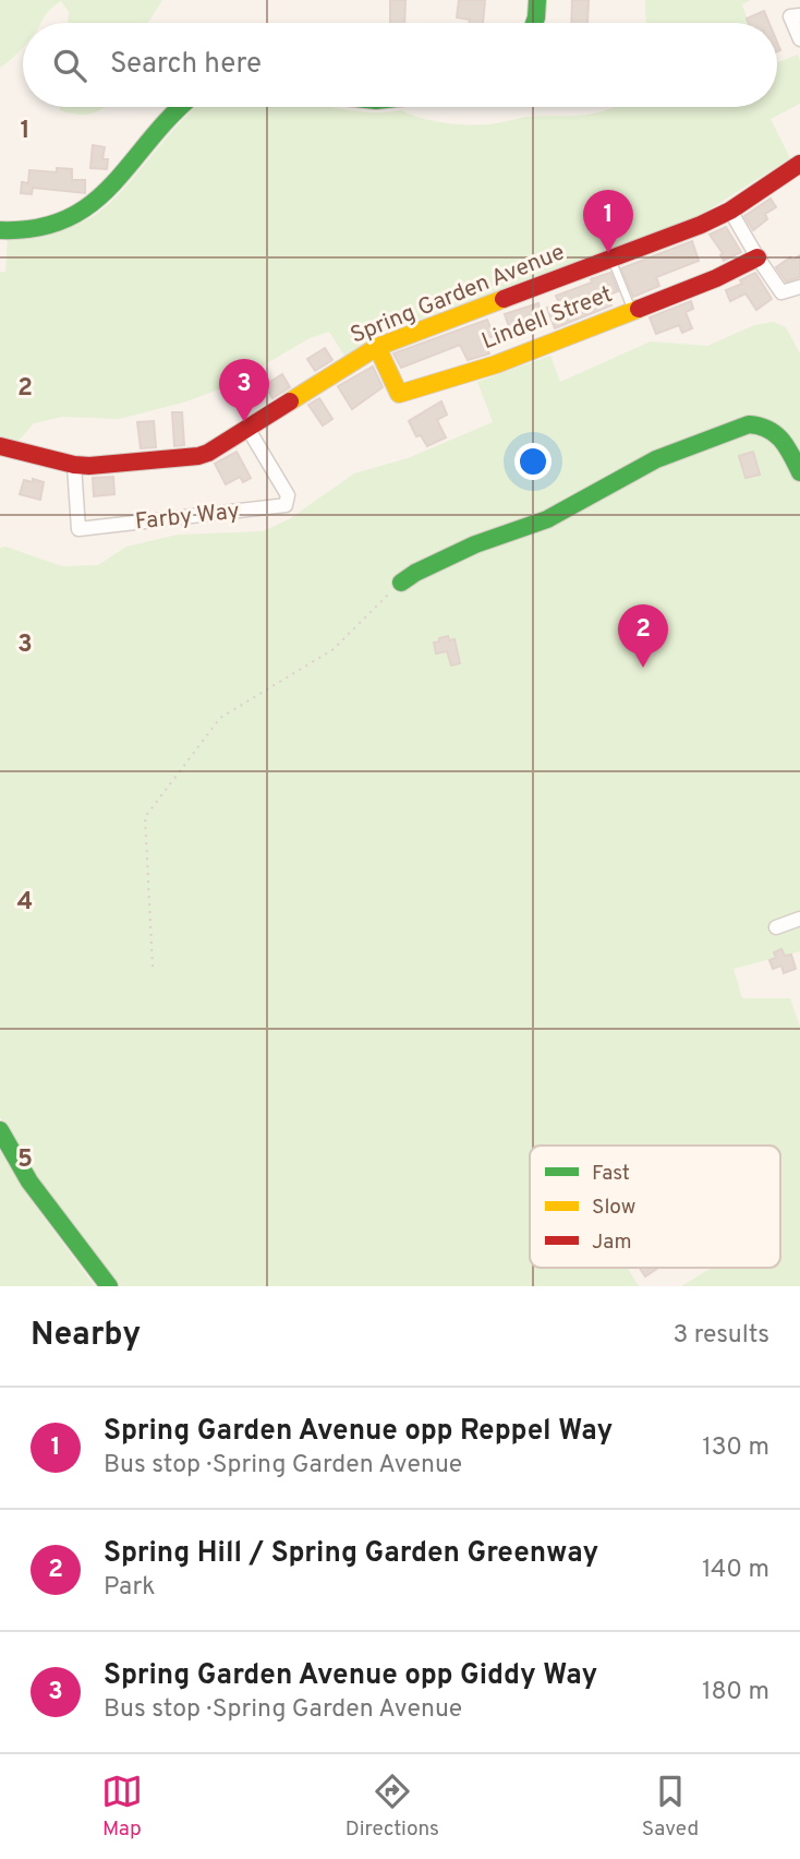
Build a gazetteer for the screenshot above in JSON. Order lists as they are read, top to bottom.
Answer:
{
  "streets": {
    "street": ["Spring Garden Avenue", "Lindell Street", "Farby Way"]
  },
  "crossings": [
    ["Spring Garden Avenue", "Lindell Street"],
    ["Spring Garden Avenue", "Farby Way"]
  ],
  "legend": ["Fast", "Slow", "Jam"],
  "page": {
    "search": "Search here",
    "pins": ["1", "3", "2"],
    "heading": ["Nearby", "3 results"],
    "list": [
      {
        "mark": "1",
        "name": "Spring Garden Avenue opp Reppel Way",
        "note": "Bus stop · Spring Garden Avenue",
        "value": "130 m"
      },
      {
        "mark": "2",
        "name": "Spring Hill / Spring Garden Greenway",
        "note": "Park",
        "value": "140 m"
      },
      {
        "mark": "3",
        "name": "Spring Garden Avenue opp Giddy Way",
        "note": "Bus stop · Spring Garden Avenue",
        "value": "180 m"
      }
    ],
    "nav": ["Map", "Directions", "Saved"]
  },
  "grid": {
    "rows": [
      "1",
      "2",
      "3",
      "4",
      "5"
    ]
  }
}
